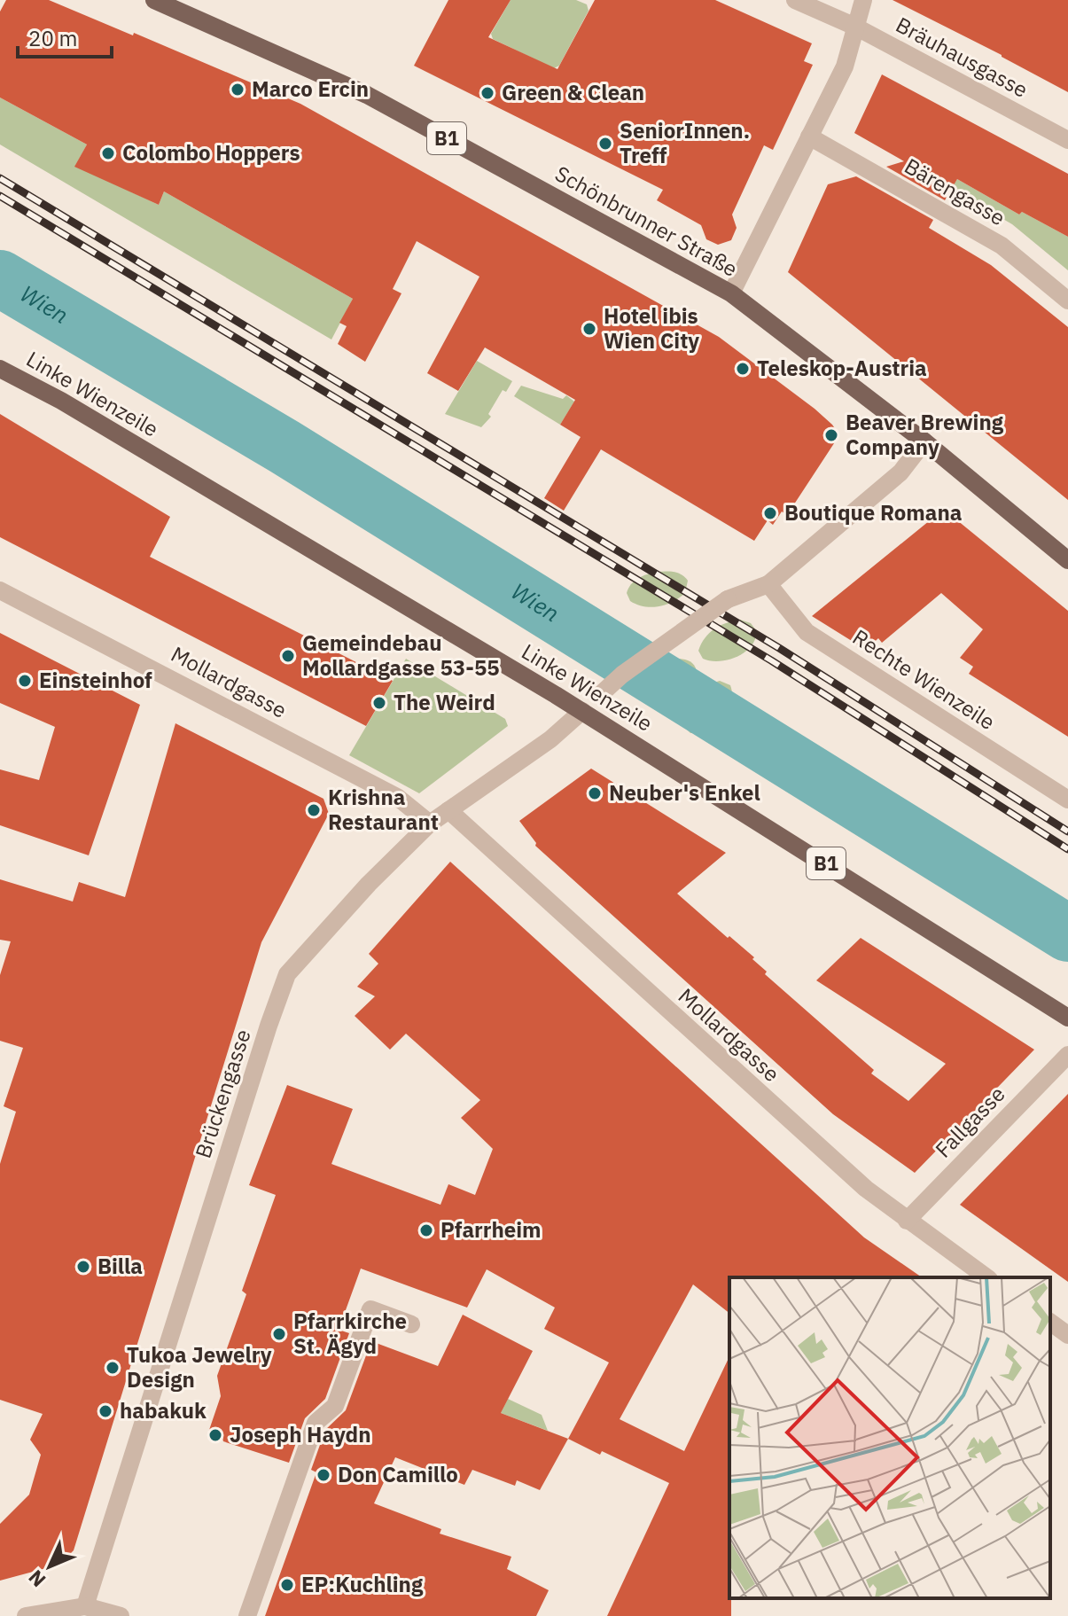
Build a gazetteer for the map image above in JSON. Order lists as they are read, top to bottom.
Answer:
{
  "streets": {
    "main road": ["B1", "Schönbrunner Straße", "Linke Wienzeile"],
    "street": [
      "Bräuhausgasse",
      "Bärengasse",
      "Rechte Wienzeile",
      "Mollardgasse",
      "Brückengasse",
      "Fallgasse"
    ]
  },
  "crossings": [
    ["Schönbrunner Straße", "Brückengasse"],
    ["Linke Wienzeile", "Brückengasse"],
    ["Rechte Wienzeile", "Brückengasse"],
    ["Mollardgasse", "Brückengasse"],
    ["Mollardgasse", "Fallgasse"]
  ],
  "water": ["Wien"],
  "places": [
    "Marco Ercin",
    "Green & Clean",
    "SeniorInnen. Treff",
    "Colombo Hoppers",
    "Hotel ibis Wien City",
    "Teleskop-Austria",
    "Beaver Brewing Company",
    "Boutique Romana",
    "Gemeindebau Mollardgasse 53-55",
    "Einsteinhof",
    "The Weird",
    "Neuber's Enkel",
    "Krishna Restaurant",
    "Pfarrheim",
    "Billa",
    "Pfarrkirche St. Ägyd",
    "Tukoa Jewelry Design",
    "habakuk",
    "Joseph Haydn",
    "Don Camillo",
    "EP:Kuchling"
  ],
  "scale_bar": "20 m",
  "north": "bottom left"
}
